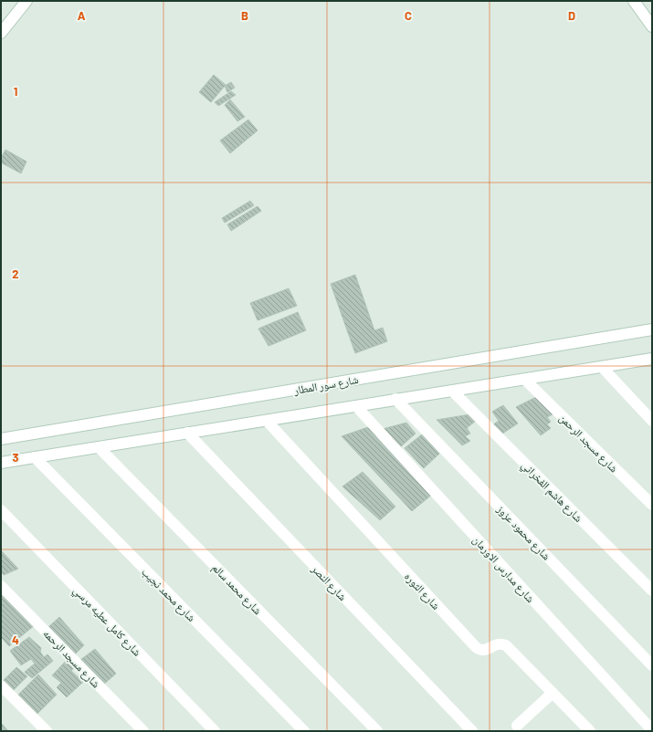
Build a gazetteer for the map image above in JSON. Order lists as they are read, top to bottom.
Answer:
{
  "streets": {
    "street": [
      "شارع سور المطار",
      "شارع مسجد الرحمن",
      "شارع هاشم الفخراني",
      "شارع محمود عزوز",
      "شارع مدارس الاورمان",
      "شارع النصر",
      "شارع محمد سالم",
      "شارع الثوره",
      "شارع محمد نجيب",
      "شارع كامل عطيه مرسي",
      "شارع مسجد الرحمه"
    ]
  },
  "grid": {
    "columns": [
      "A",
      "B",
      "C",
      "D"
    ],
    "rows": [
      "1",
      "2",
      "3",
      "4"
    ]
  }
}
